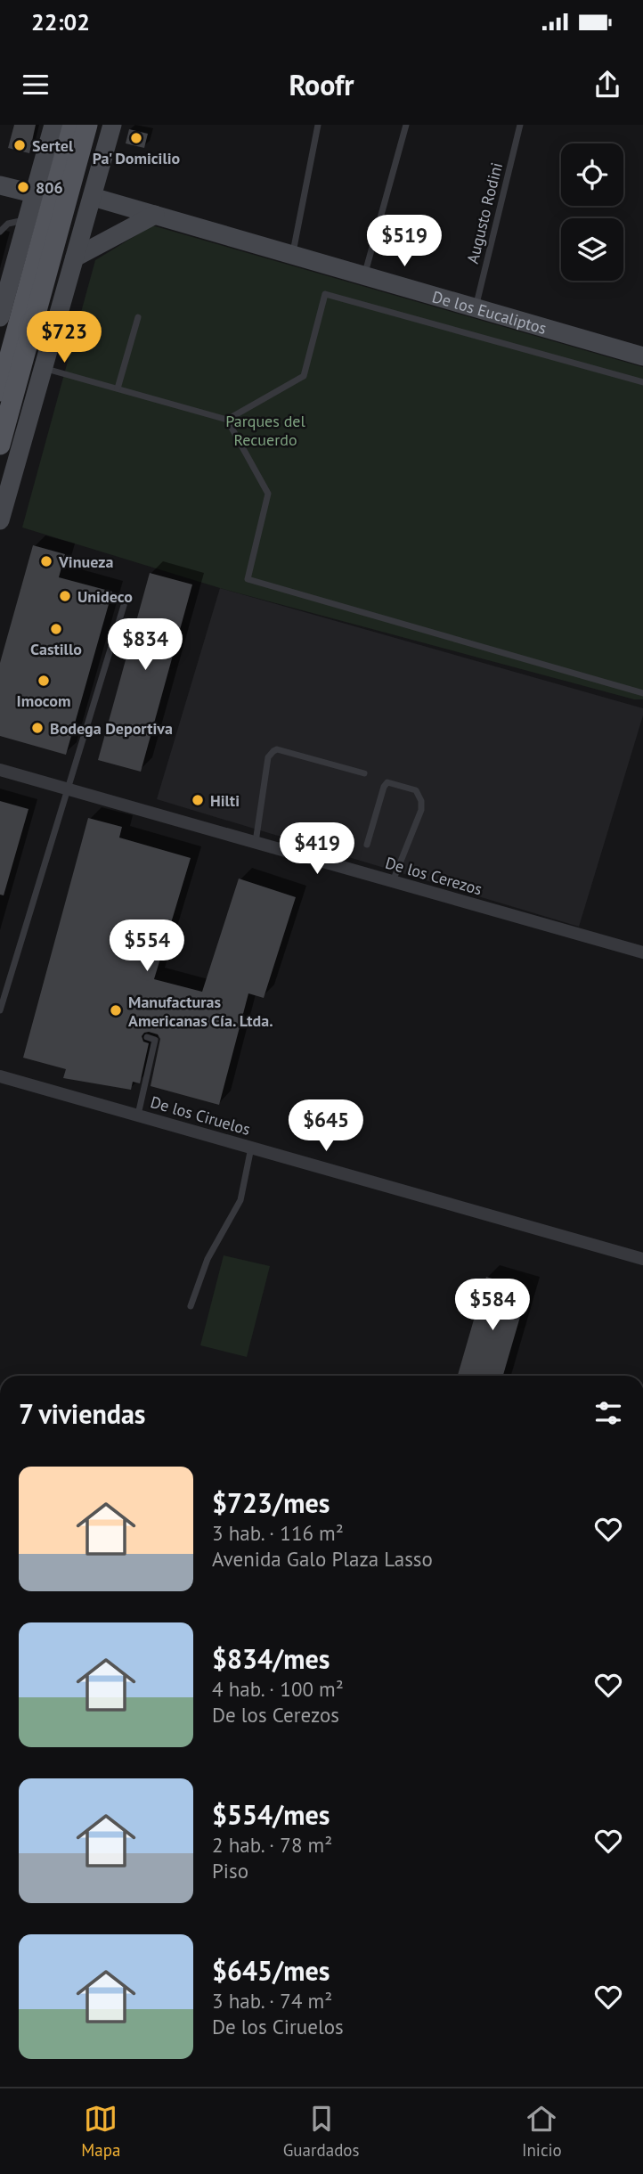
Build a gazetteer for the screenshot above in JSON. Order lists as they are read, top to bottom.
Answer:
{
  "streets": {
    "street": ["De los Eucaliptos", "De los Cerezos", "De los Ciruelos"],
    "lane": ["Augusto Rodini"]
  },
  "crossings": [
    ["Augusto Rodini", "De los Eucaliptos"]
  ],
  "parks": ["Parques del Recuerdo"],
  "places": [
    "Pa' Domicilio",
    "Sertel",
    "806",
    "Vinueza",
    "Unideco",
    "Castillo",
    "Imocom",
    "Bodega Deportiva",
    "Hilti",
    "Manufacturas Americanas Cía. Ltda."
  ],
  "page": {
    "status": "22:02",
    "header": "Roofr",
    "price": [
      "$519",
      "$723",
      "$834",
      "$419",
      "$554",
      "$645",
      "$584"
    ],
    "heading": "7 viviendas",
    "list": [
      {
        "name": "$723/mes",
        "note": "3 hab. · 116 m² · Avenida Galo Plaza Lasso"
      },
      {
        "name": "$834/mes",
        "note": "4 hab. · 100 m² · De los Cerezos"
      },
      {
        "name": "$554/mes",
        "note": "2 hab. · 78 m² · Piso"
      },
      {
        "name": "$645/mes",
        "note": "3 hab. · 74 m² · De los Ciruelos"
      }
    ],
    "tabs": ["Mapa", "Guardados", "Inicio"]
  }
}
